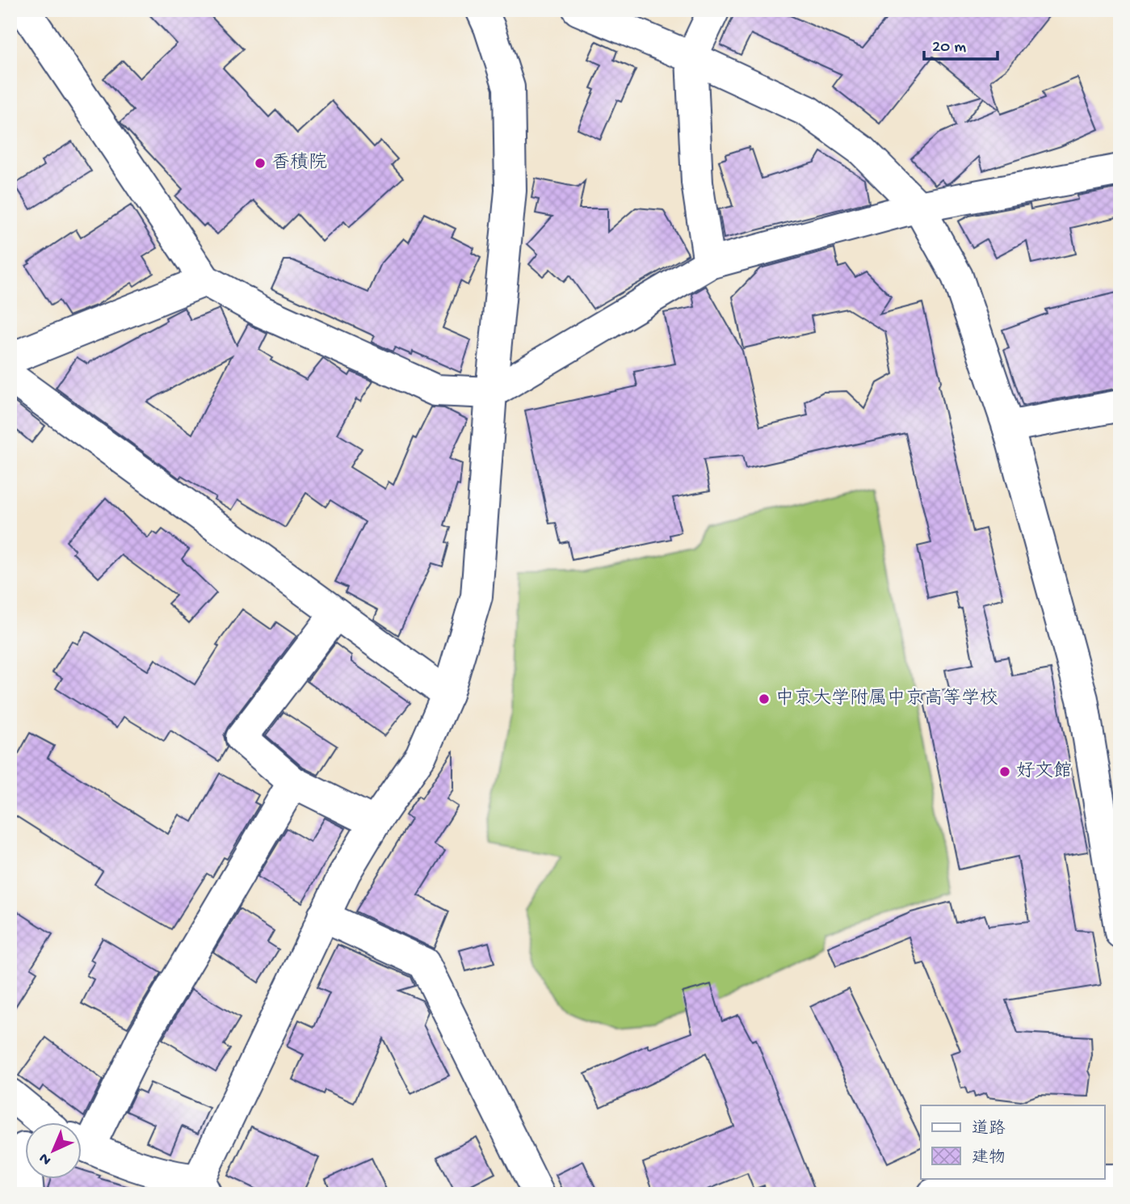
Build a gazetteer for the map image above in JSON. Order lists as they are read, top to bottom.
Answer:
{
  "places": ["香積院", "中京大学附属中京高等学校", "好文館"],
  "legend": ["道路", "建物"],
  "scale_bar": "20 m",
  "north": "bottom left"
}
